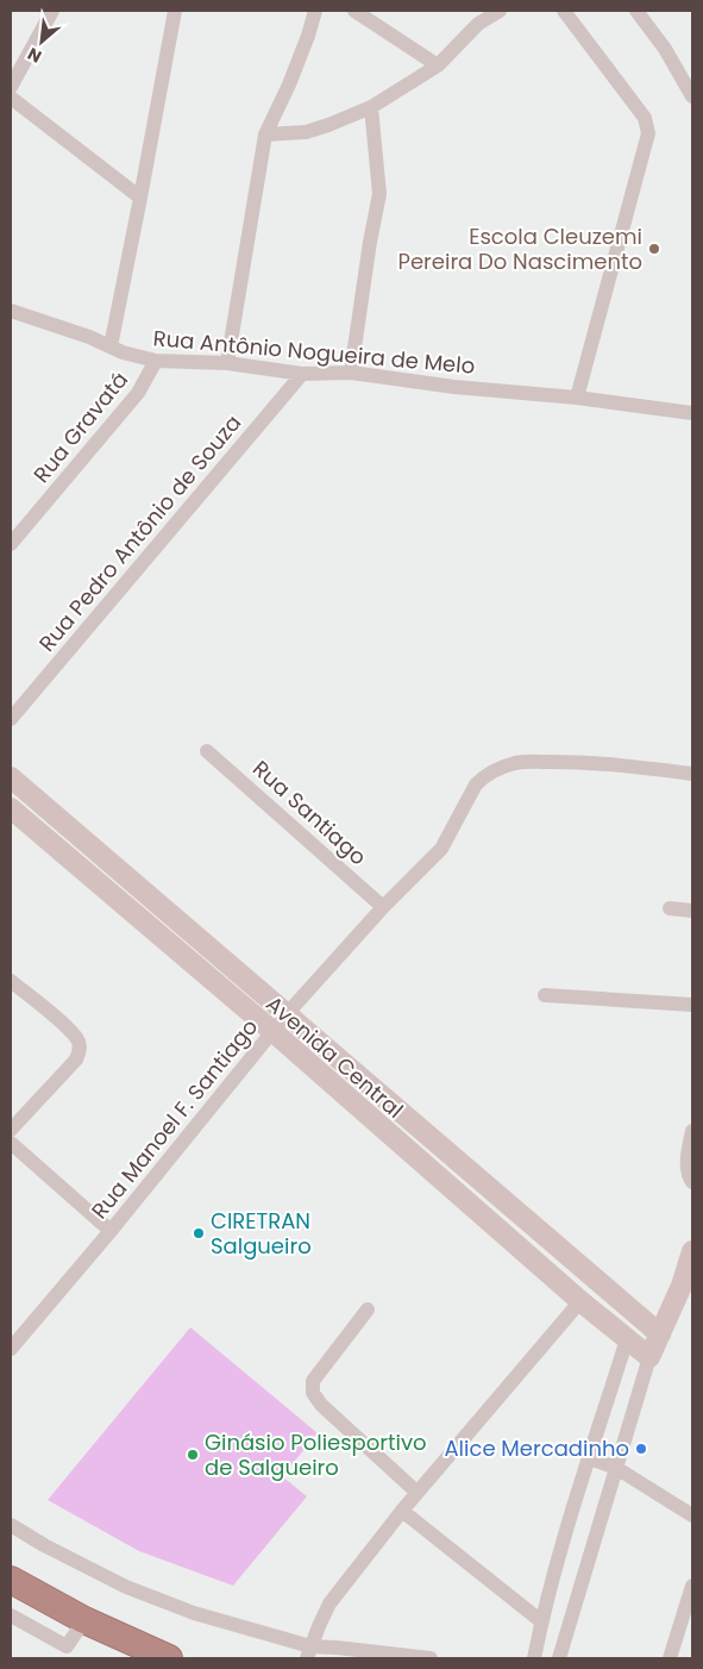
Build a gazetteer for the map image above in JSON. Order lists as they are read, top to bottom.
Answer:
{
  "streets": {
    "street": [
      "Rua Antônio Nogueira de Melo",
      "Rua Gravatá",
      "Rua Pedro Antônio de Souza",
      "Rua Santiago",
      "Avenida Central",
      "Rua Manoel F. Santiago"
    ]
  },
  "crossings": [
    ["Rua Antônio Nogueira de Melo", "Rua Gravatá"],
    ["Rua Antônio Nogueira de Melo", "Rua Pedro Antônio de Souza"],
    ["Rua Santiago", "Rua Manoel F. Santiago"],
    ["Avenida Central", "Rua Manoel F. Santiago"]
  ],
  "places": [
    "Escola Cleuzemi Pereira Do Nascimento",
    "CIRETRAN Salgueiro",
    "Alice Mercadinho",
    "Ginásio Poliesportivo de Salgueiro"
  ],
  "north": "bottom left"
}
